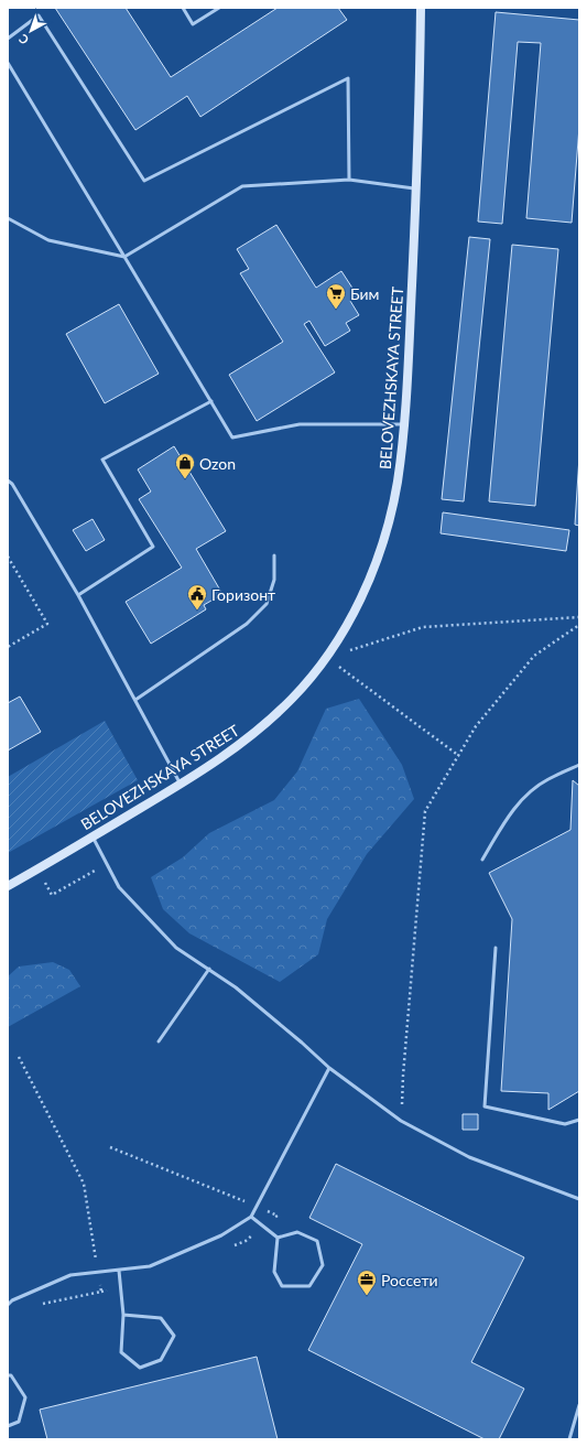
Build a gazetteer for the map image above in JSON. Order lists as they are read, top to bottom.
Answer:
{
  "streets": {
    "street": ["BELOVEZHSKAYA STREET"]
  },
  "places": {
    "supermarket": ["Бим"],
    "shop": ["Ozon"],
    "public building": ["Горизонт"],
    "office": ["Россети"]
  },
  "north": "bottom left"
}
